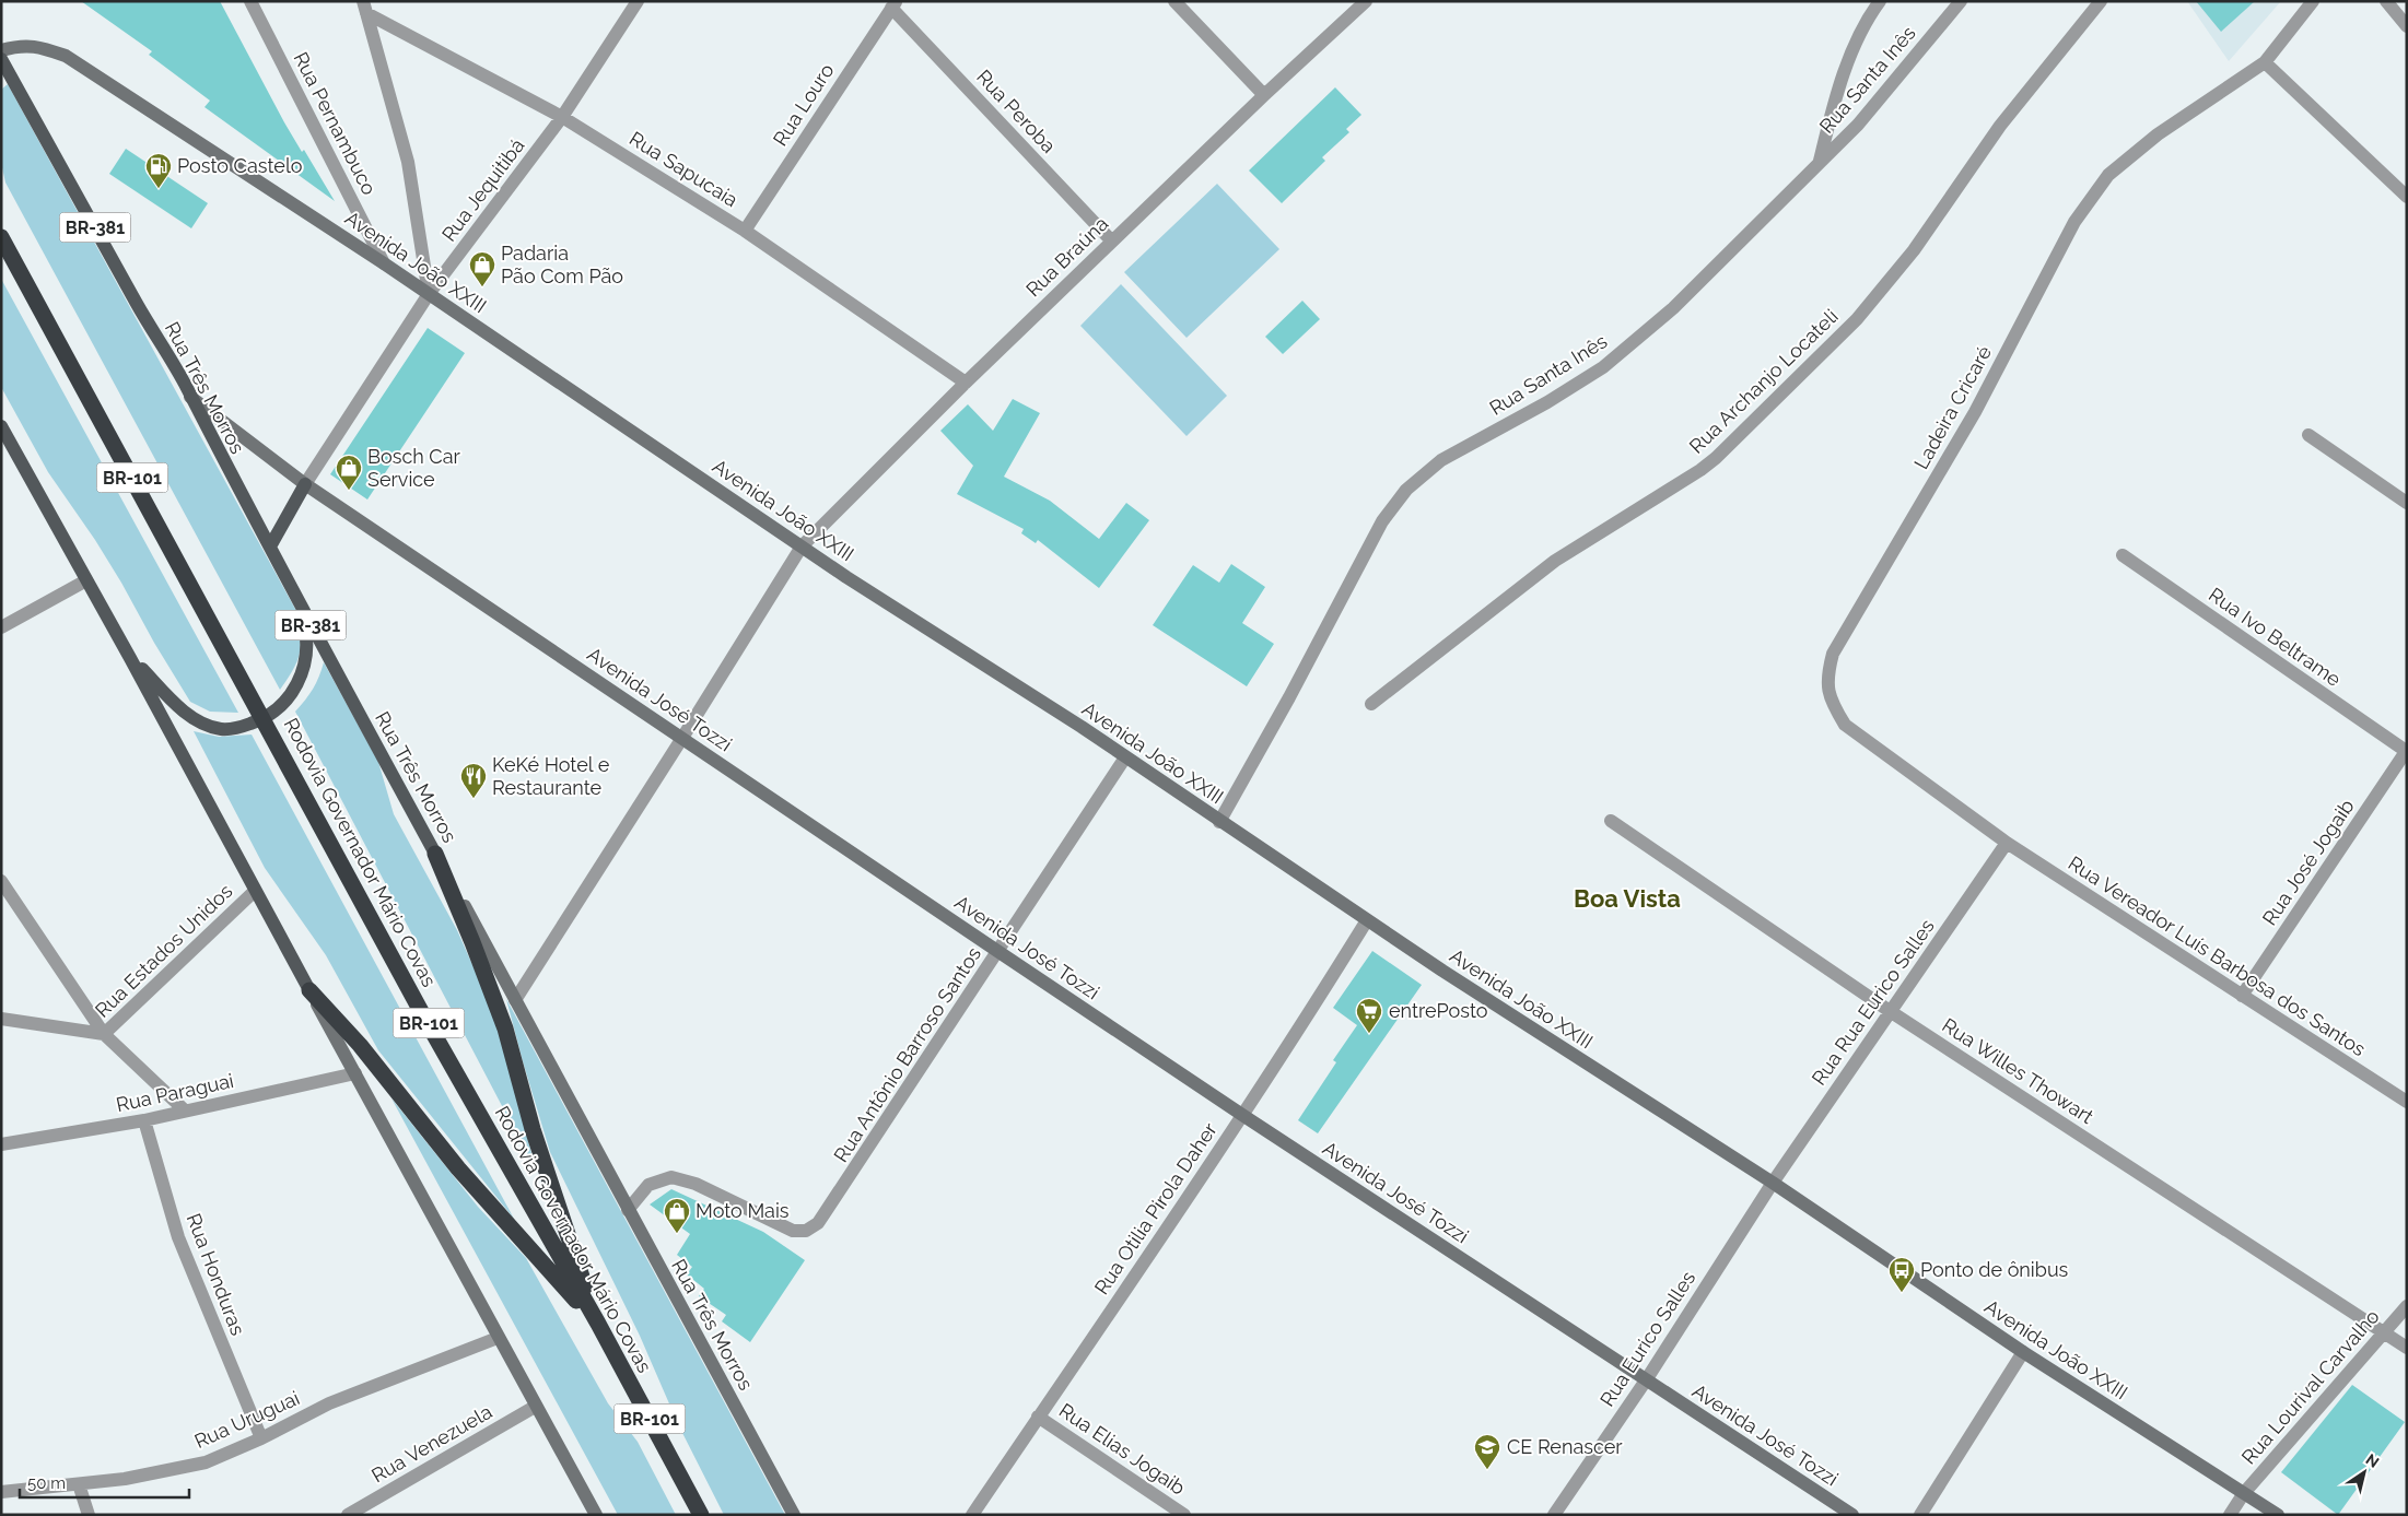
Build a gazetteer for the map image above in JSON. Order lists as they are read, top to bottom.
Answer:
{
  "streets": {
    "highway": ["BR-101", "Rodovia Governador Mário Covas"],
    "main road": ["BR-381", "Rua Três Morros"],
    "street": [
      "Rua Santa Inês",
      "Rua Louro",
      "Rua Peroba",
      "Rua Pernambuco",
      "Rua Sapucaia",
      "Rua Jequitibá",
      "Rua Braúna",
      "Avenida João XXIII",
      "Rua Archanjo Locateli",
      "Ladeira Cricaré",
      "Rua Ivo Beltrame",
      "Avenida José Tozzi",
      "Rua José Jogaib",
      "Rua Estados Unidos",
      "Rua Vereador Luís Barbosa dos Santos",
      "Rua Rua Eurico Salles",
      "Rua Antônio Barroso Santos",
      "Rua Willes Thowart",
      "Rua Paraguai",
      "Rua Otilia Pirola Daher",
      "Rua Honduras",
      "Rua Eurico Salles",
      "Rua Lourival Carvalho",
      "Rua Uruguai",
      "Rua Venezuela",
      "Rua Elias Jogaib"
    ]
  },
  "crossings": [
    ["Rua Santa Inês", "Avenida João XXIII"],
    ["Rua Louro", "Rua Peroba"],
    ["Rua Louro", "Rua Sapucaia"],
    ["Rua Peroba", "Rua Braúna"],
    ["Rua Pernambuco", "Avenida João XXIII"],
    ["Rua Sapucaia", "Rua Jequitibá"],
    ["Rua Sapucaia", "Rua Braúna"],
    ["Rua Jequitibá", "Avenida João XXIII"],
    ["Rua Jequitibá", "Avenida José Tozzi"],
    ["Rua Braúna", "Avenida João XXIII"],
    ["Rua Braúna", "Rua Três Morros"],
    ["Rua Braúna", "Avenida José Tozzi"],
    ["Avenida João XXIII", "Rua Rua Eurico Salles"],
    ["Avenida João XXIII", "Rua Antônio Barroso Santos"],
    ["Avenida João XXIII", "Rua Otilia Pirola Daher"],
    ["Avenida João XXIII", "Rua Eurico Salles"],
    ["Avenida João XXIII", "Rua Lourival Carvalho"],
    ["Rua Três Morros", "Avenida José Tozzi"],
    ["Rua Três Morros", "Rua Antônio Barroso Santos"],
    ["Ladeira Cricaré", "Rua Vereador Luís Barbosa dos Santos"],
    ["Ladeira Cricaré", "Rua Rua Eurico Salles"],
    ["Rua Ivo Beltrame", "Rua José Jogaib"],
    ["Avenida José Tozzi", "Rua Antônio Barroso Santos"],
    ["Avenida José Tozzi", "Rua Otilia Pirola Daher"],
    ["Avenida José Tozzi", "Rua Eurico Salles"],
    ["Rua José Jogaib", "Rua Vereador Luís Barbosa dos Santos"],
    ["Rua Vereador Luís Barbosa dos Santos", "Rua Rua Eurico Salles"],
    ["Rua Rua Eurico Salles", "Rua Willes Thowart"],
    ["Rua Rua Eurico Salles", "Rua Eurico Salles"],
    ["Rua Willes Thowart", "Rua Lourival Carvalho"],
    ["Rua Paraguai", "Rua Honduras"],
    ["Rua Otilia Pirola Daher", "Rua Elias Jogaib"],
    ["Rua Honduras", "Rua Uruguai"]
  ],
  "districts": ["Boa Vista"],
  "places": {
    "fuel station": ["Posto Castelo"],
    "shop": ["Padaria Pão Com Pão", "Bosch Car Service", "Moto Mais"],
    "restaurant": ["KeKé Hotel e Restaurante"],
    "supermarket": ["entrePosto"],
    "bus stop": ["Ponto de ônibus"],
    "school or university": ["CE Renascer"]
  },
  "scale_bar": "50 m",
  "north": "top right"
}
